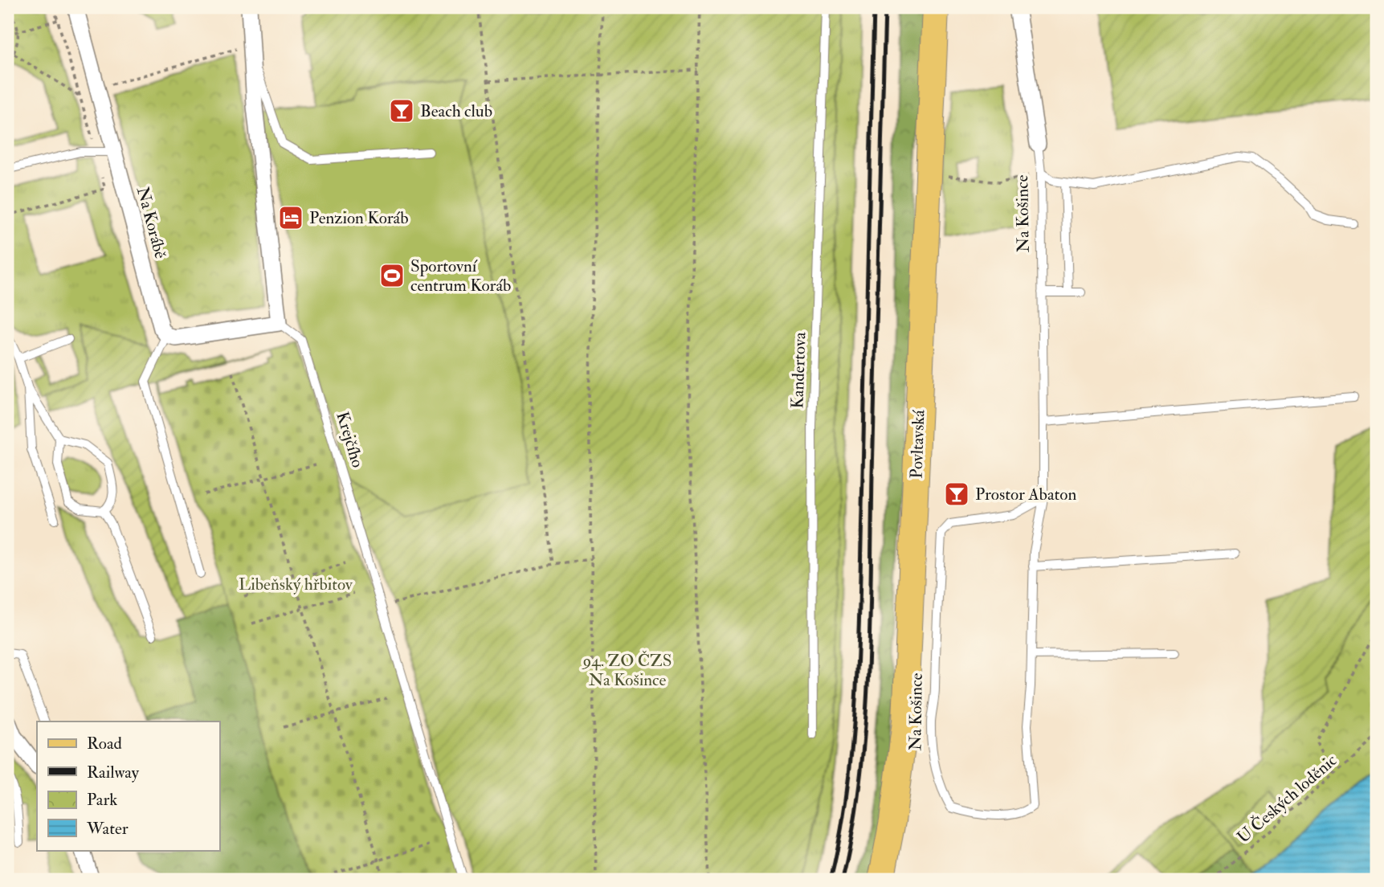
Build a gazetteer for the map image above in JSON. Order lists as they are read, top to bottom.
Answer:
{
  "streets": {
    "main road": ["Povltavská"],
    "street": ["Na Košince", "Na Korábě"],
    "lane": ["Kandertova", "Krejčího"],
    "path": ["U Českých loděnic"]
  },
  "parks": ["Libeňský hřbitov", "94. ZO ČZS Na Košince"],
  "places": {
    "bar": ["Beach club", "Prostor Abaton"],
    "hotel": ["Penzion Koráb"],
    "sports": ["Sportovní centrum Koráb"]
  },
  "legend": [
    "Road",
    "Railway",
    "Park",
    "Water"
  ]
}
